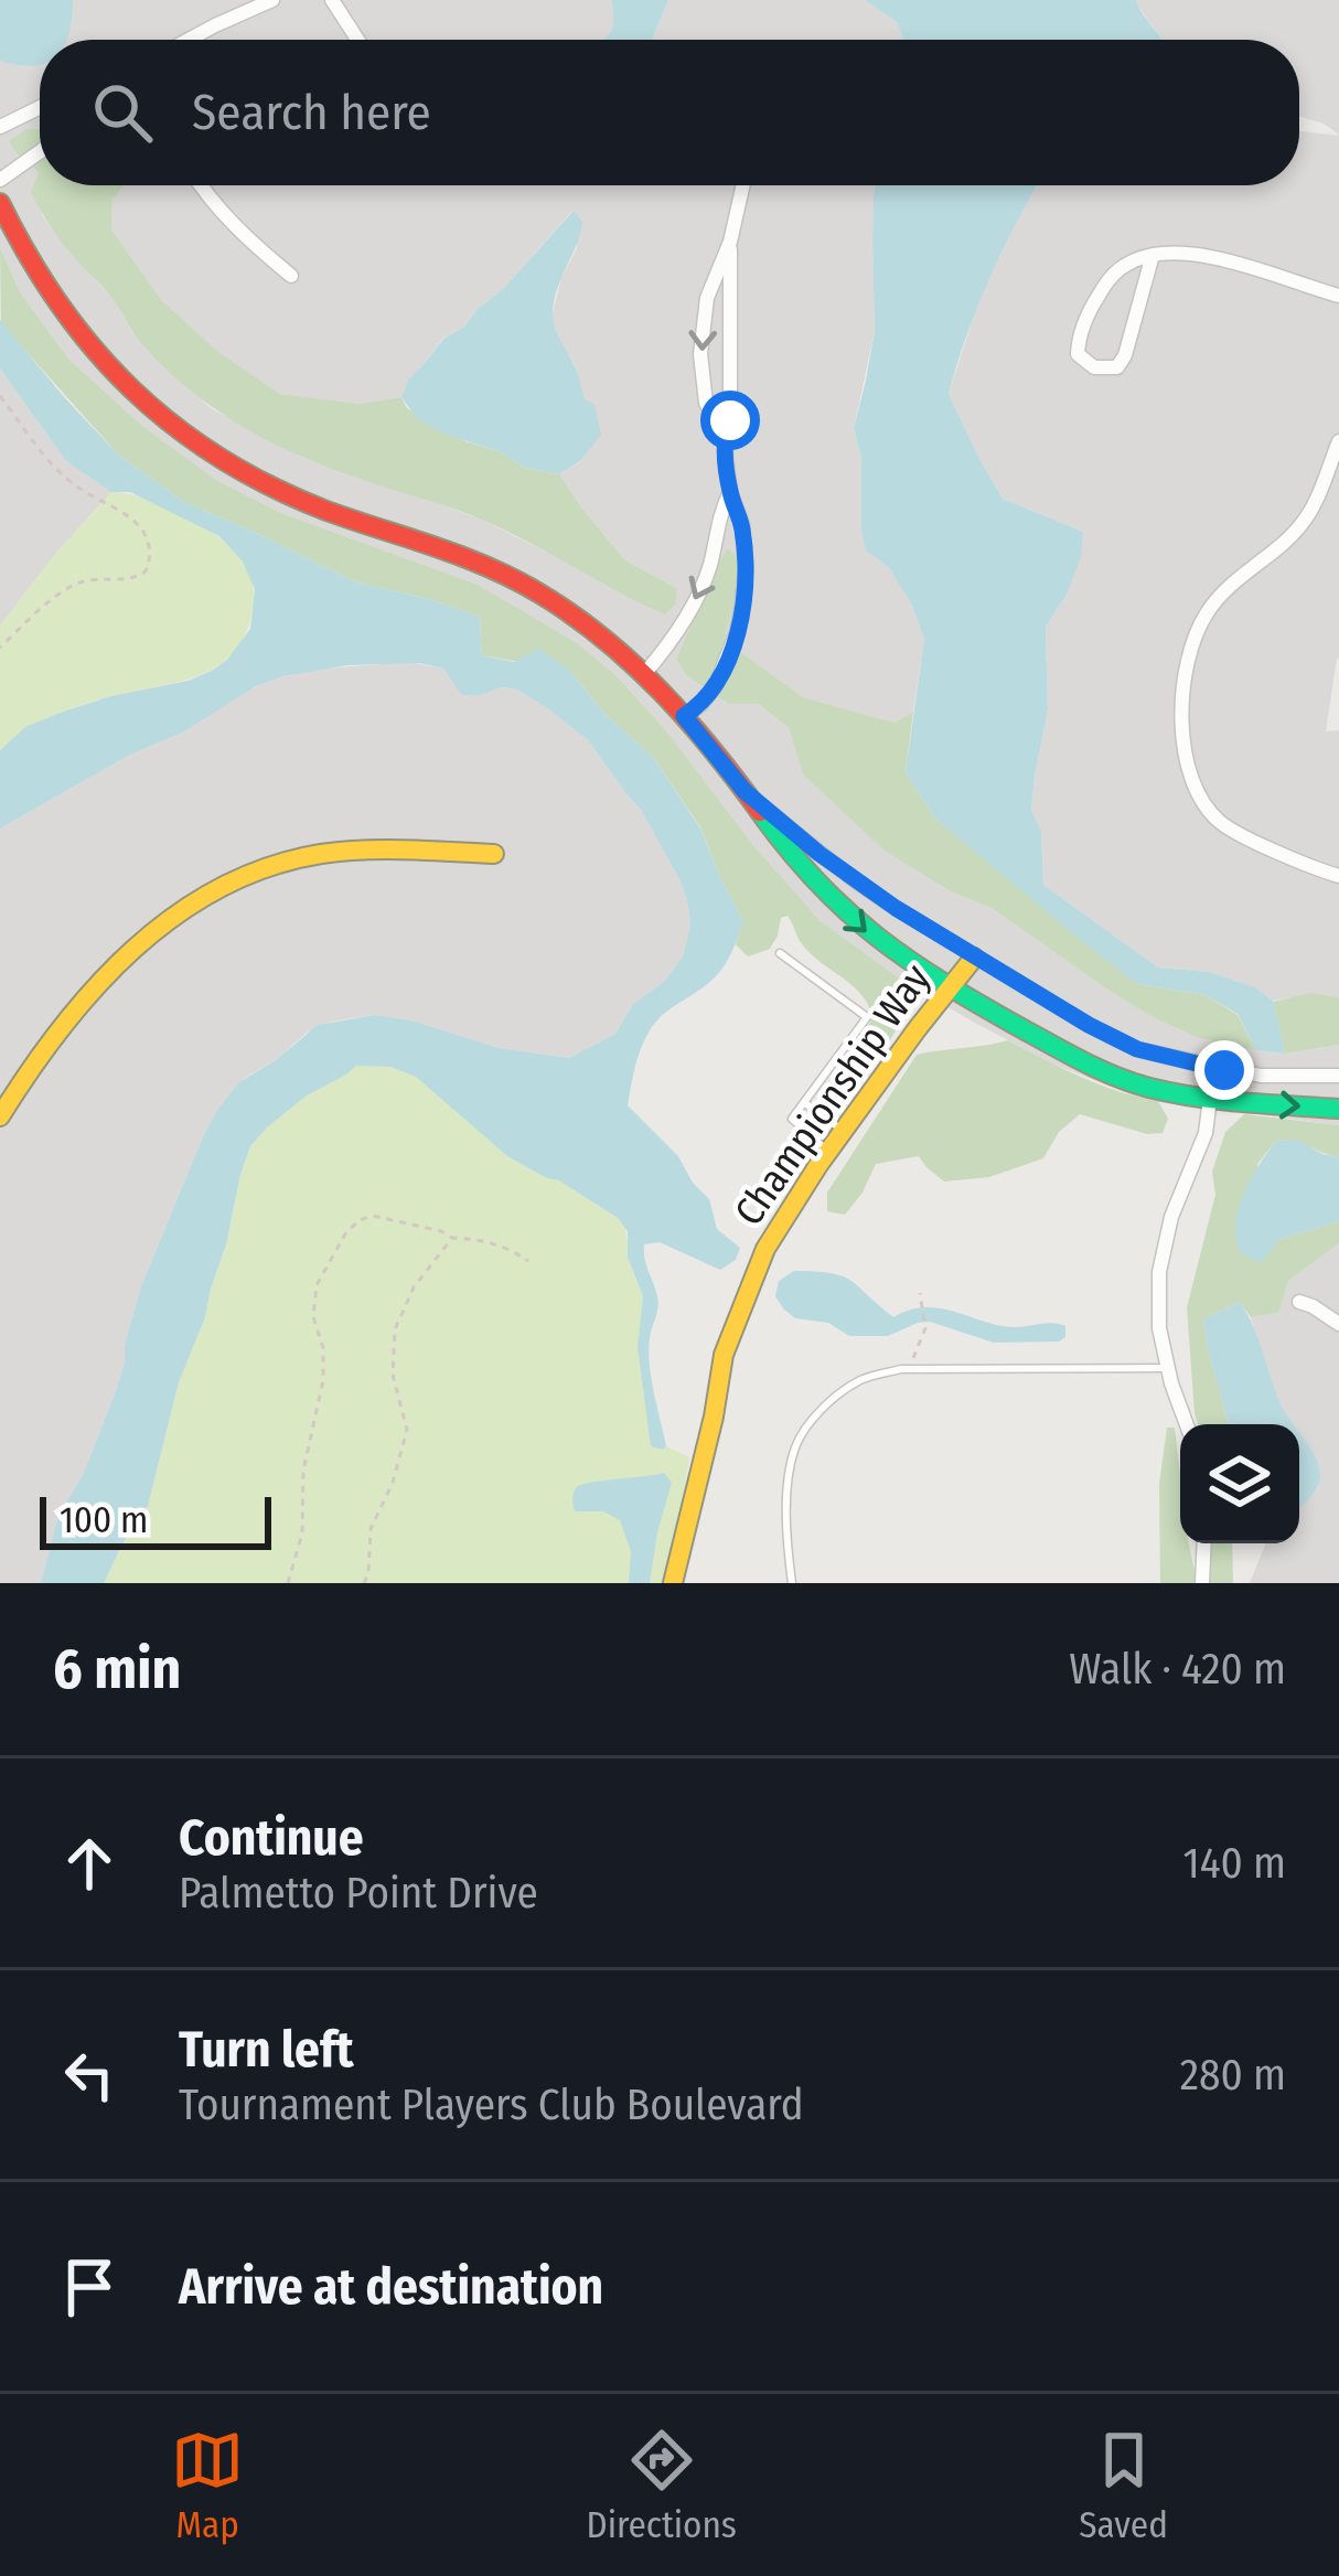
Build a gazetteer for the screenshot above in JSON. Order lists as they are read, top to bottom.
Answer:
{
  "streets": {
    "street": ["Championship Way"]
  },
  "scale_bar": "100 m",
  "page": {
    "search": "Search here",
    "scale": "100 m",
    "heading": ["6 min", "Walk · 420 m"],
    "list": [
      ["Continue", "Palmetto Point Drive", "140 m"],
      ["Turn left", "Tournament Players Club Boulevard", "280 m"],
      "Arrive at destination"
    ],
    "nav": ["Map", "Directions", "Saved"]
  }
}
